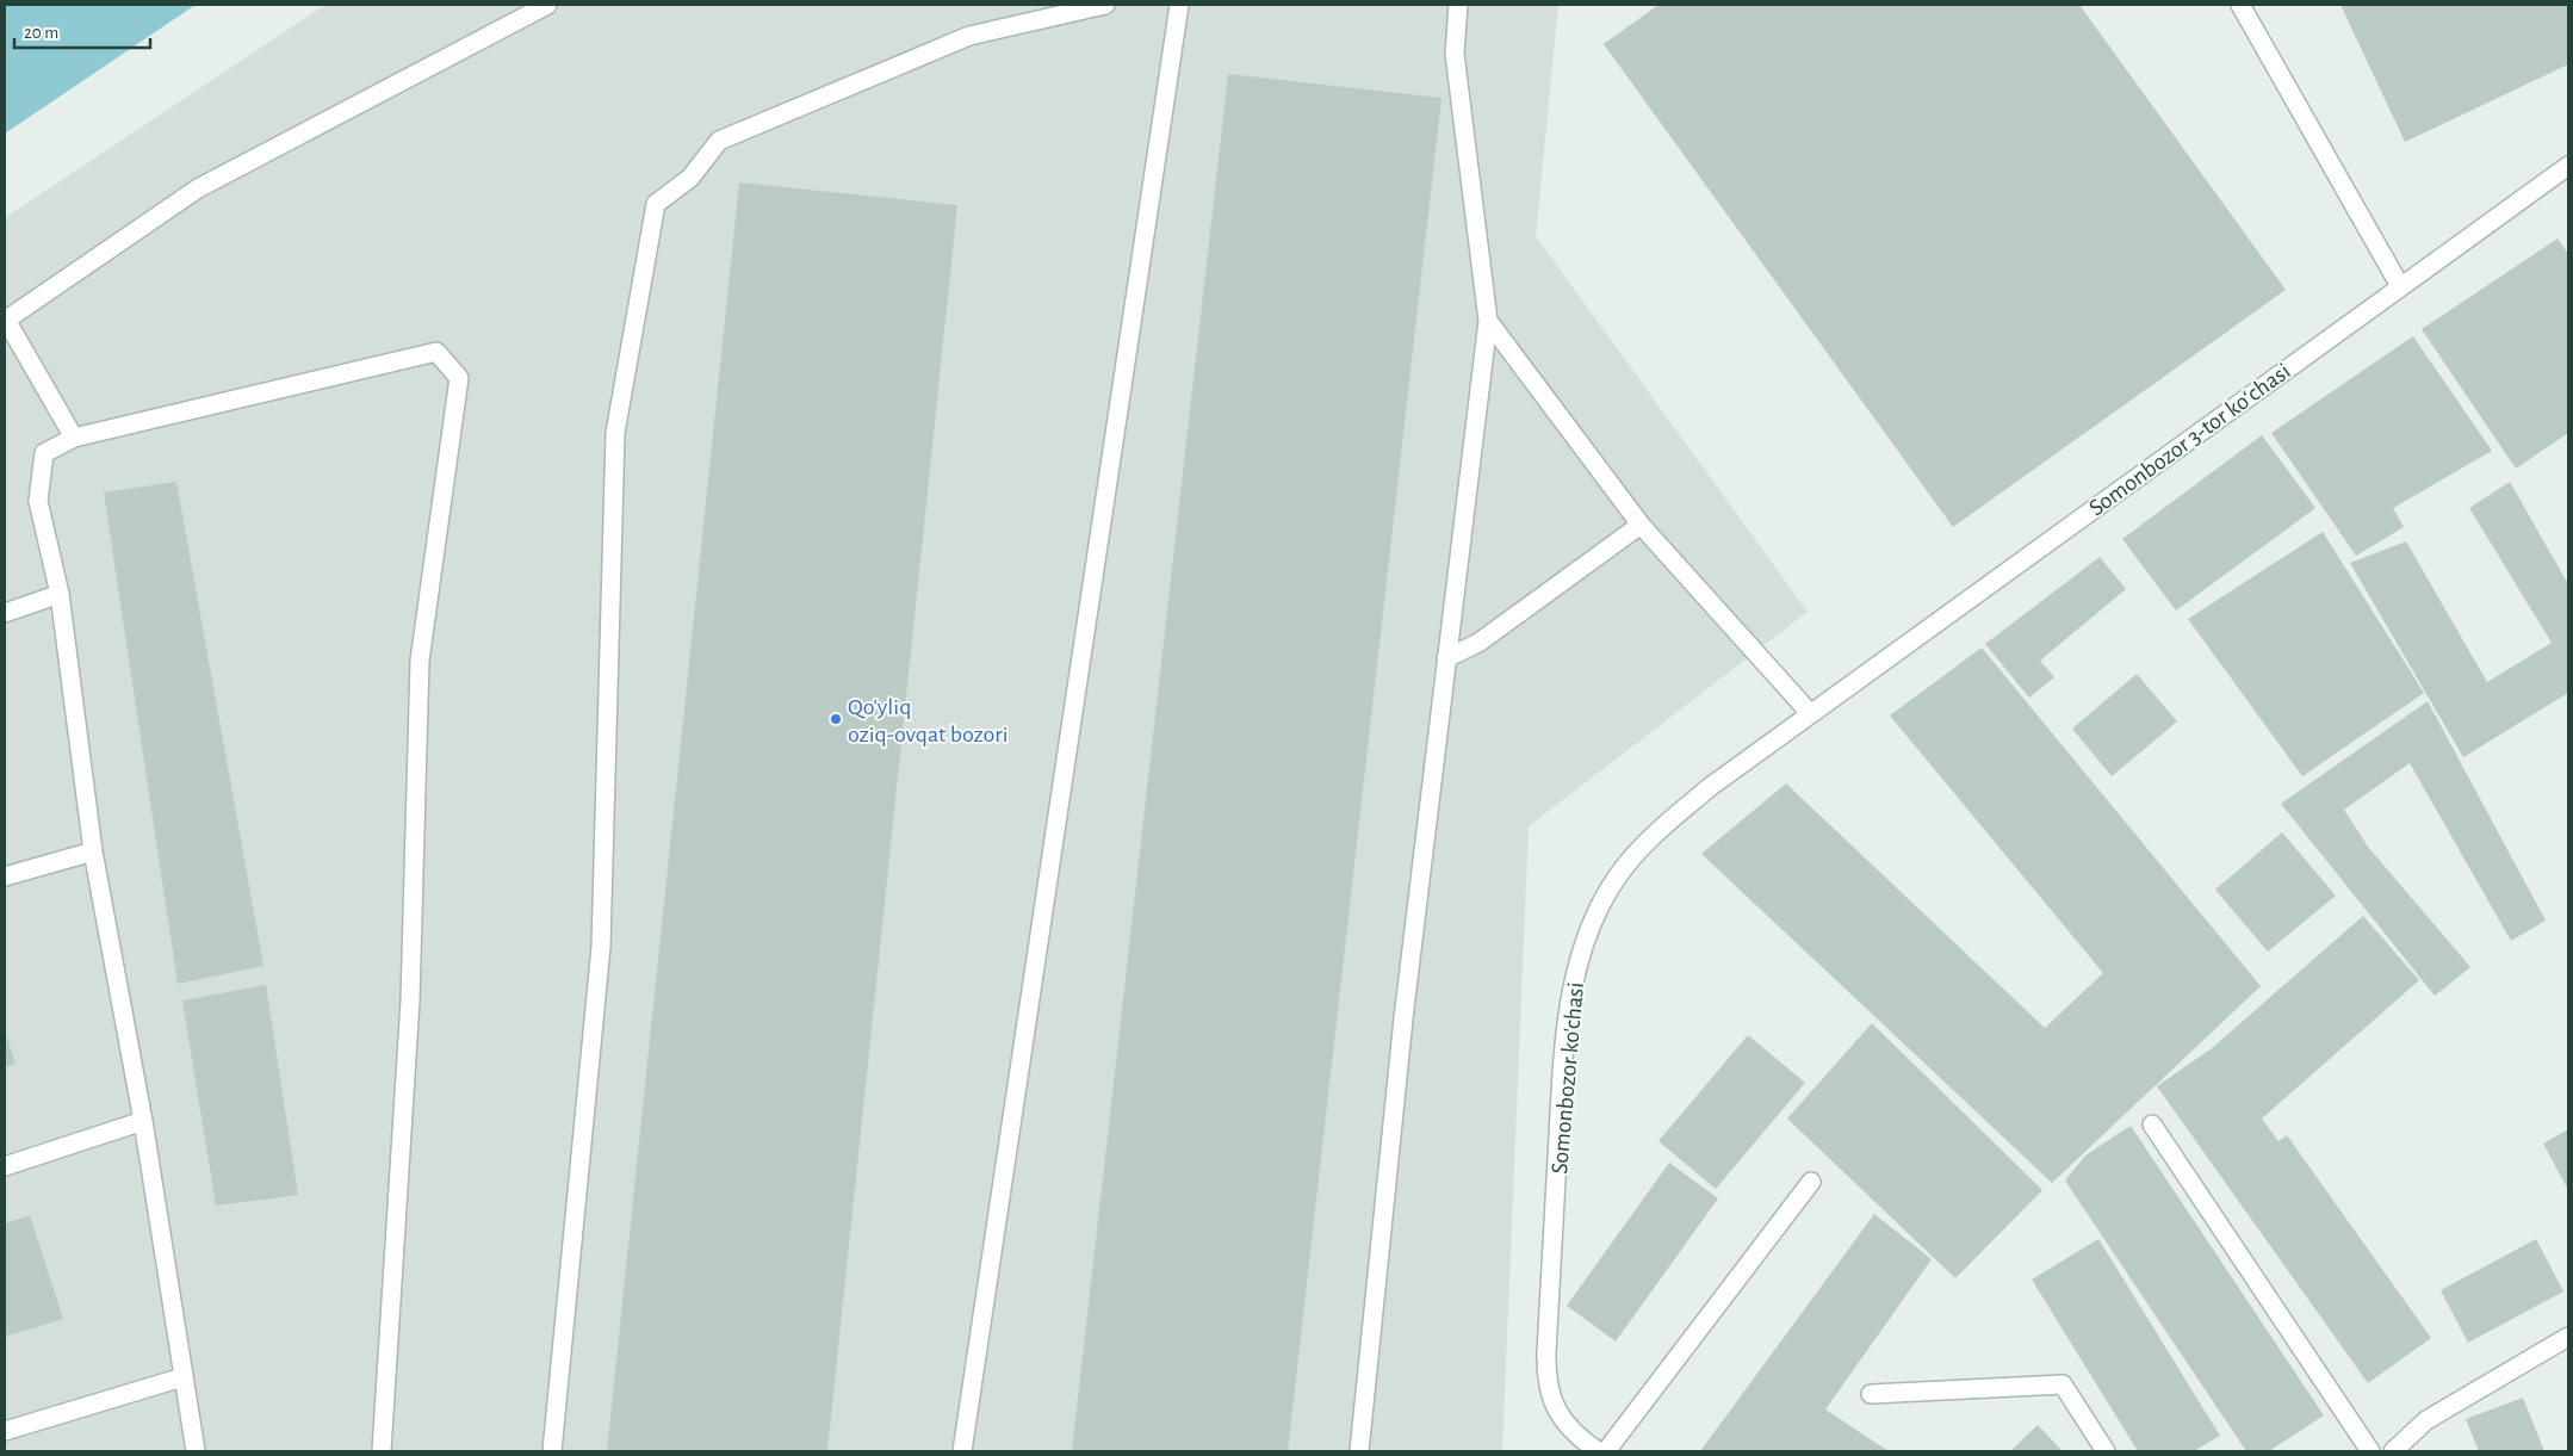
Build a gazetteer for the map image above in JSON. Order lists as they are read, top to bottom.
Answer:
{
  "streets": {
    "street": ["Somonbozor 3-tor koʻchasi", "Somonbozor ko'chasi"]
  },
  "crossings": [
    ["Somonbozor 3-tor koʻchasi", "Somonbozor ko'chasi"]
  ],
  "places": ["Qo'yliq oziq-ovqat bozori"],
  "scale_bar": "20 m"
}
